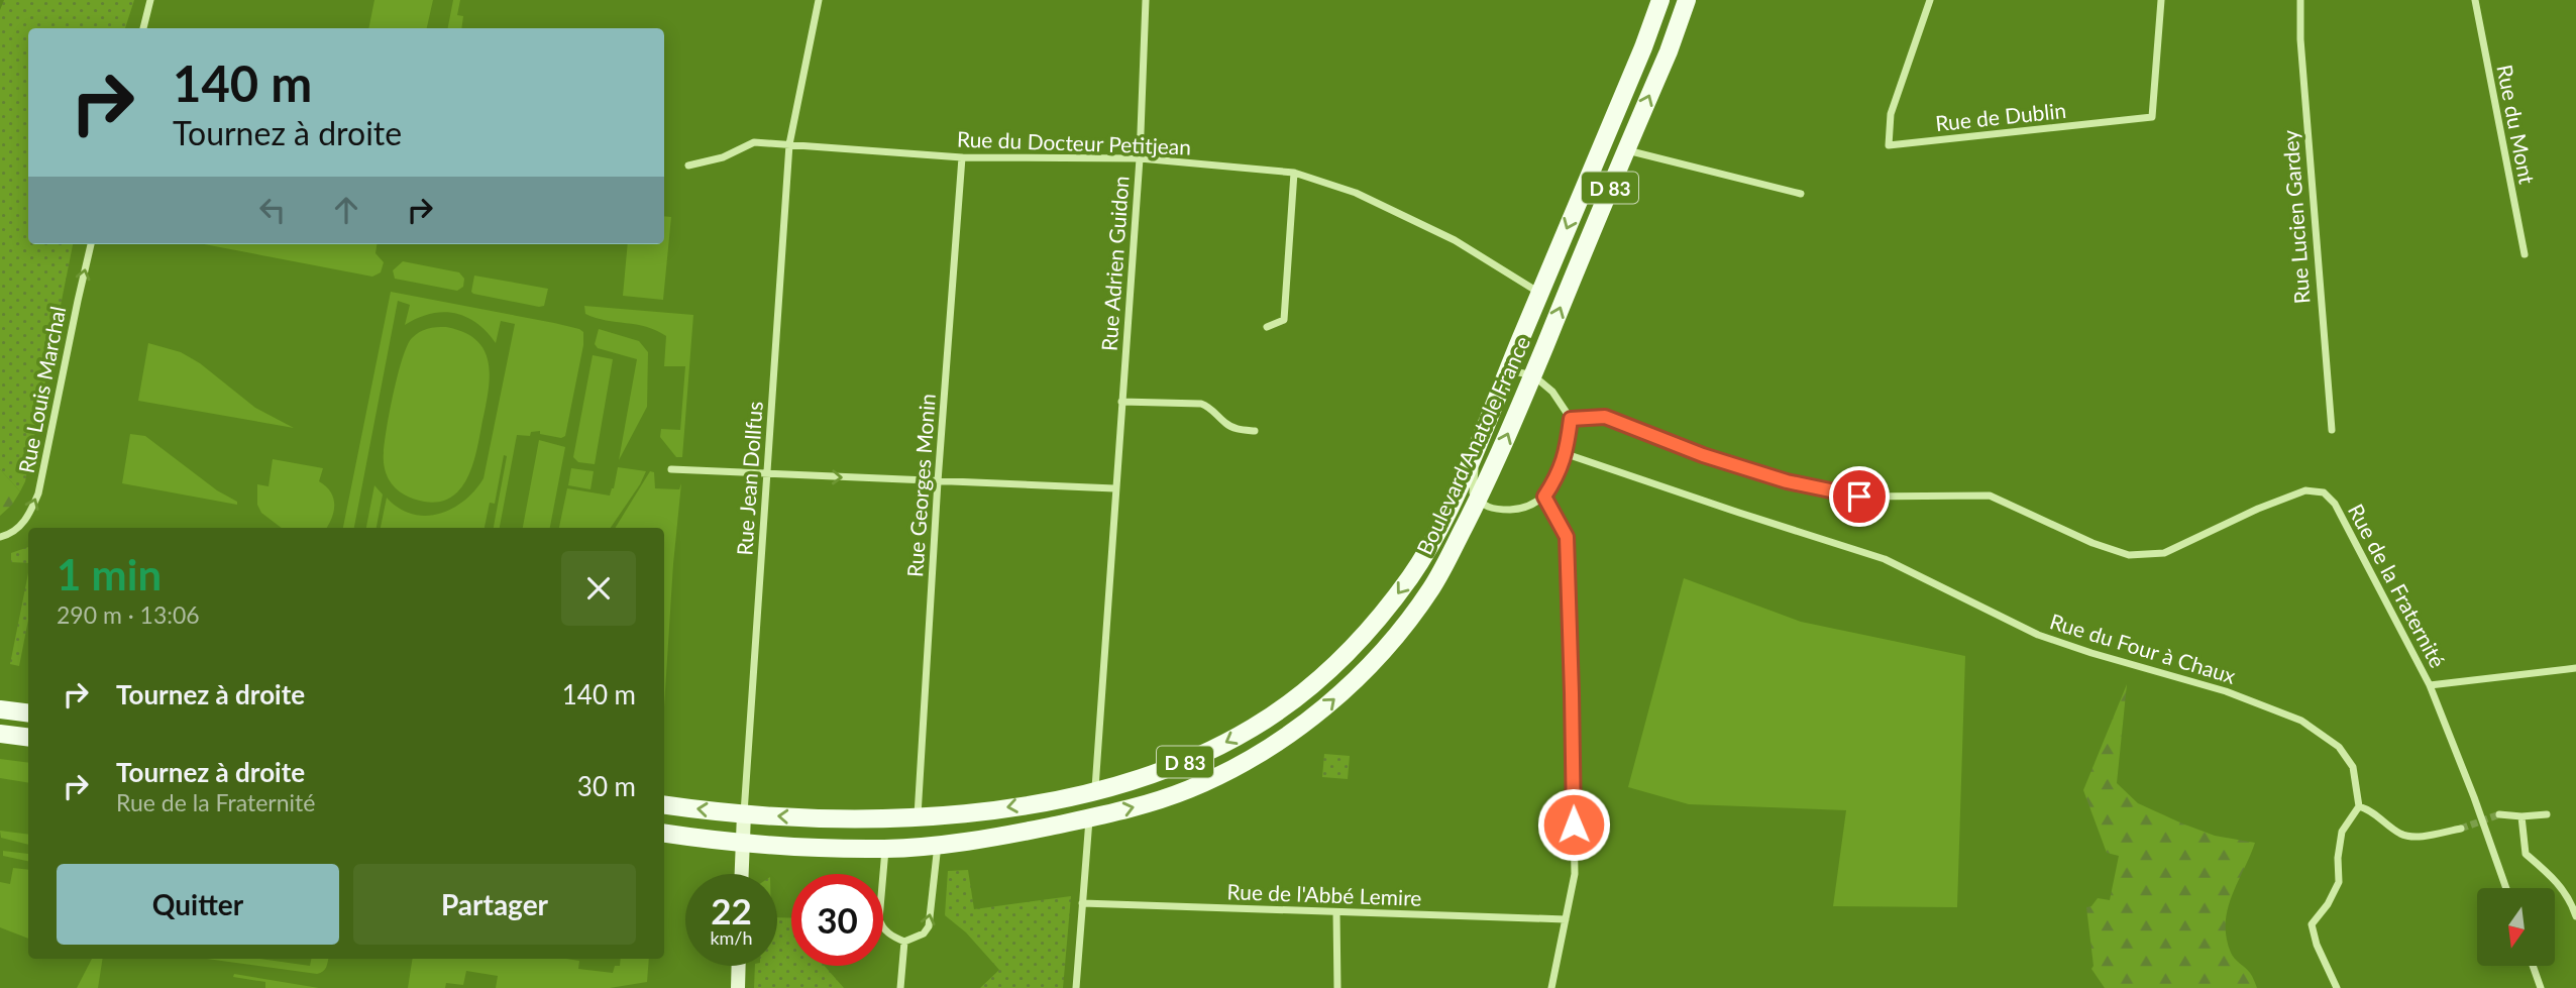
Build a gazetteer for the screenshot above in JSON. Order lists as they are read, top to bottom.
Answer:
{
  "streets": {
    "main road": ["D 83", "Boulevard Anatole France"],
    "street": [
      "Rue de Dublin",
      "Rue du Mont",
      "Rue du Docteur Petitjean",
      "Rue Lucien Gardey",
      "Rue Adrien Guidon",
      "Rue Louis Marchal",
      "Rue Jean Dollfus",
      "Rue Georges Monin",
      "Rue de la Fraternité",
      "Rue du Four à Chaux",
      "Rue de l'Abbé Lemire"
    ]
  },
  "crossings": [
    ["Rue du Docteur Petitjean", "Rue Adrien Guidon"],
    ["Rue du Docteur Petitjean", "Boulevard Anatole France"],
    ["Rue du Docteur Petitjean", "Rue Jean Dollfus"],
    ["Rue du Docteur Petitjean", "Rue Georges Monin"],
    ["Rue Adrien Guidon", "Boulevard Anatole France"],
    ["Boulevard Anatole France", "Rue Jean Dollfus"],
    ["Boulevard Anatole France", "Rue Georges Monin"]
  ],
  "one_way": ["Rue Louis Marchal"],
  "north": "bottom",
  "page": {
    "turn": ["140 m", "Tournez à droite"],
    "heading": ["1 min", "290 m · 13:06"],
    "list": [
      {
        "name": "Tournez à droite",
        "value": "140 m"
      },
      {
        "name": "Tournez à droite",
        "note": "Rue de la Fraternité",
        "value": "30 m"
      }
    ],
    "buttons": ["Quitter", "Partager"],
    "speed": "22 km/h",
    "limit": "30"
  }
}
